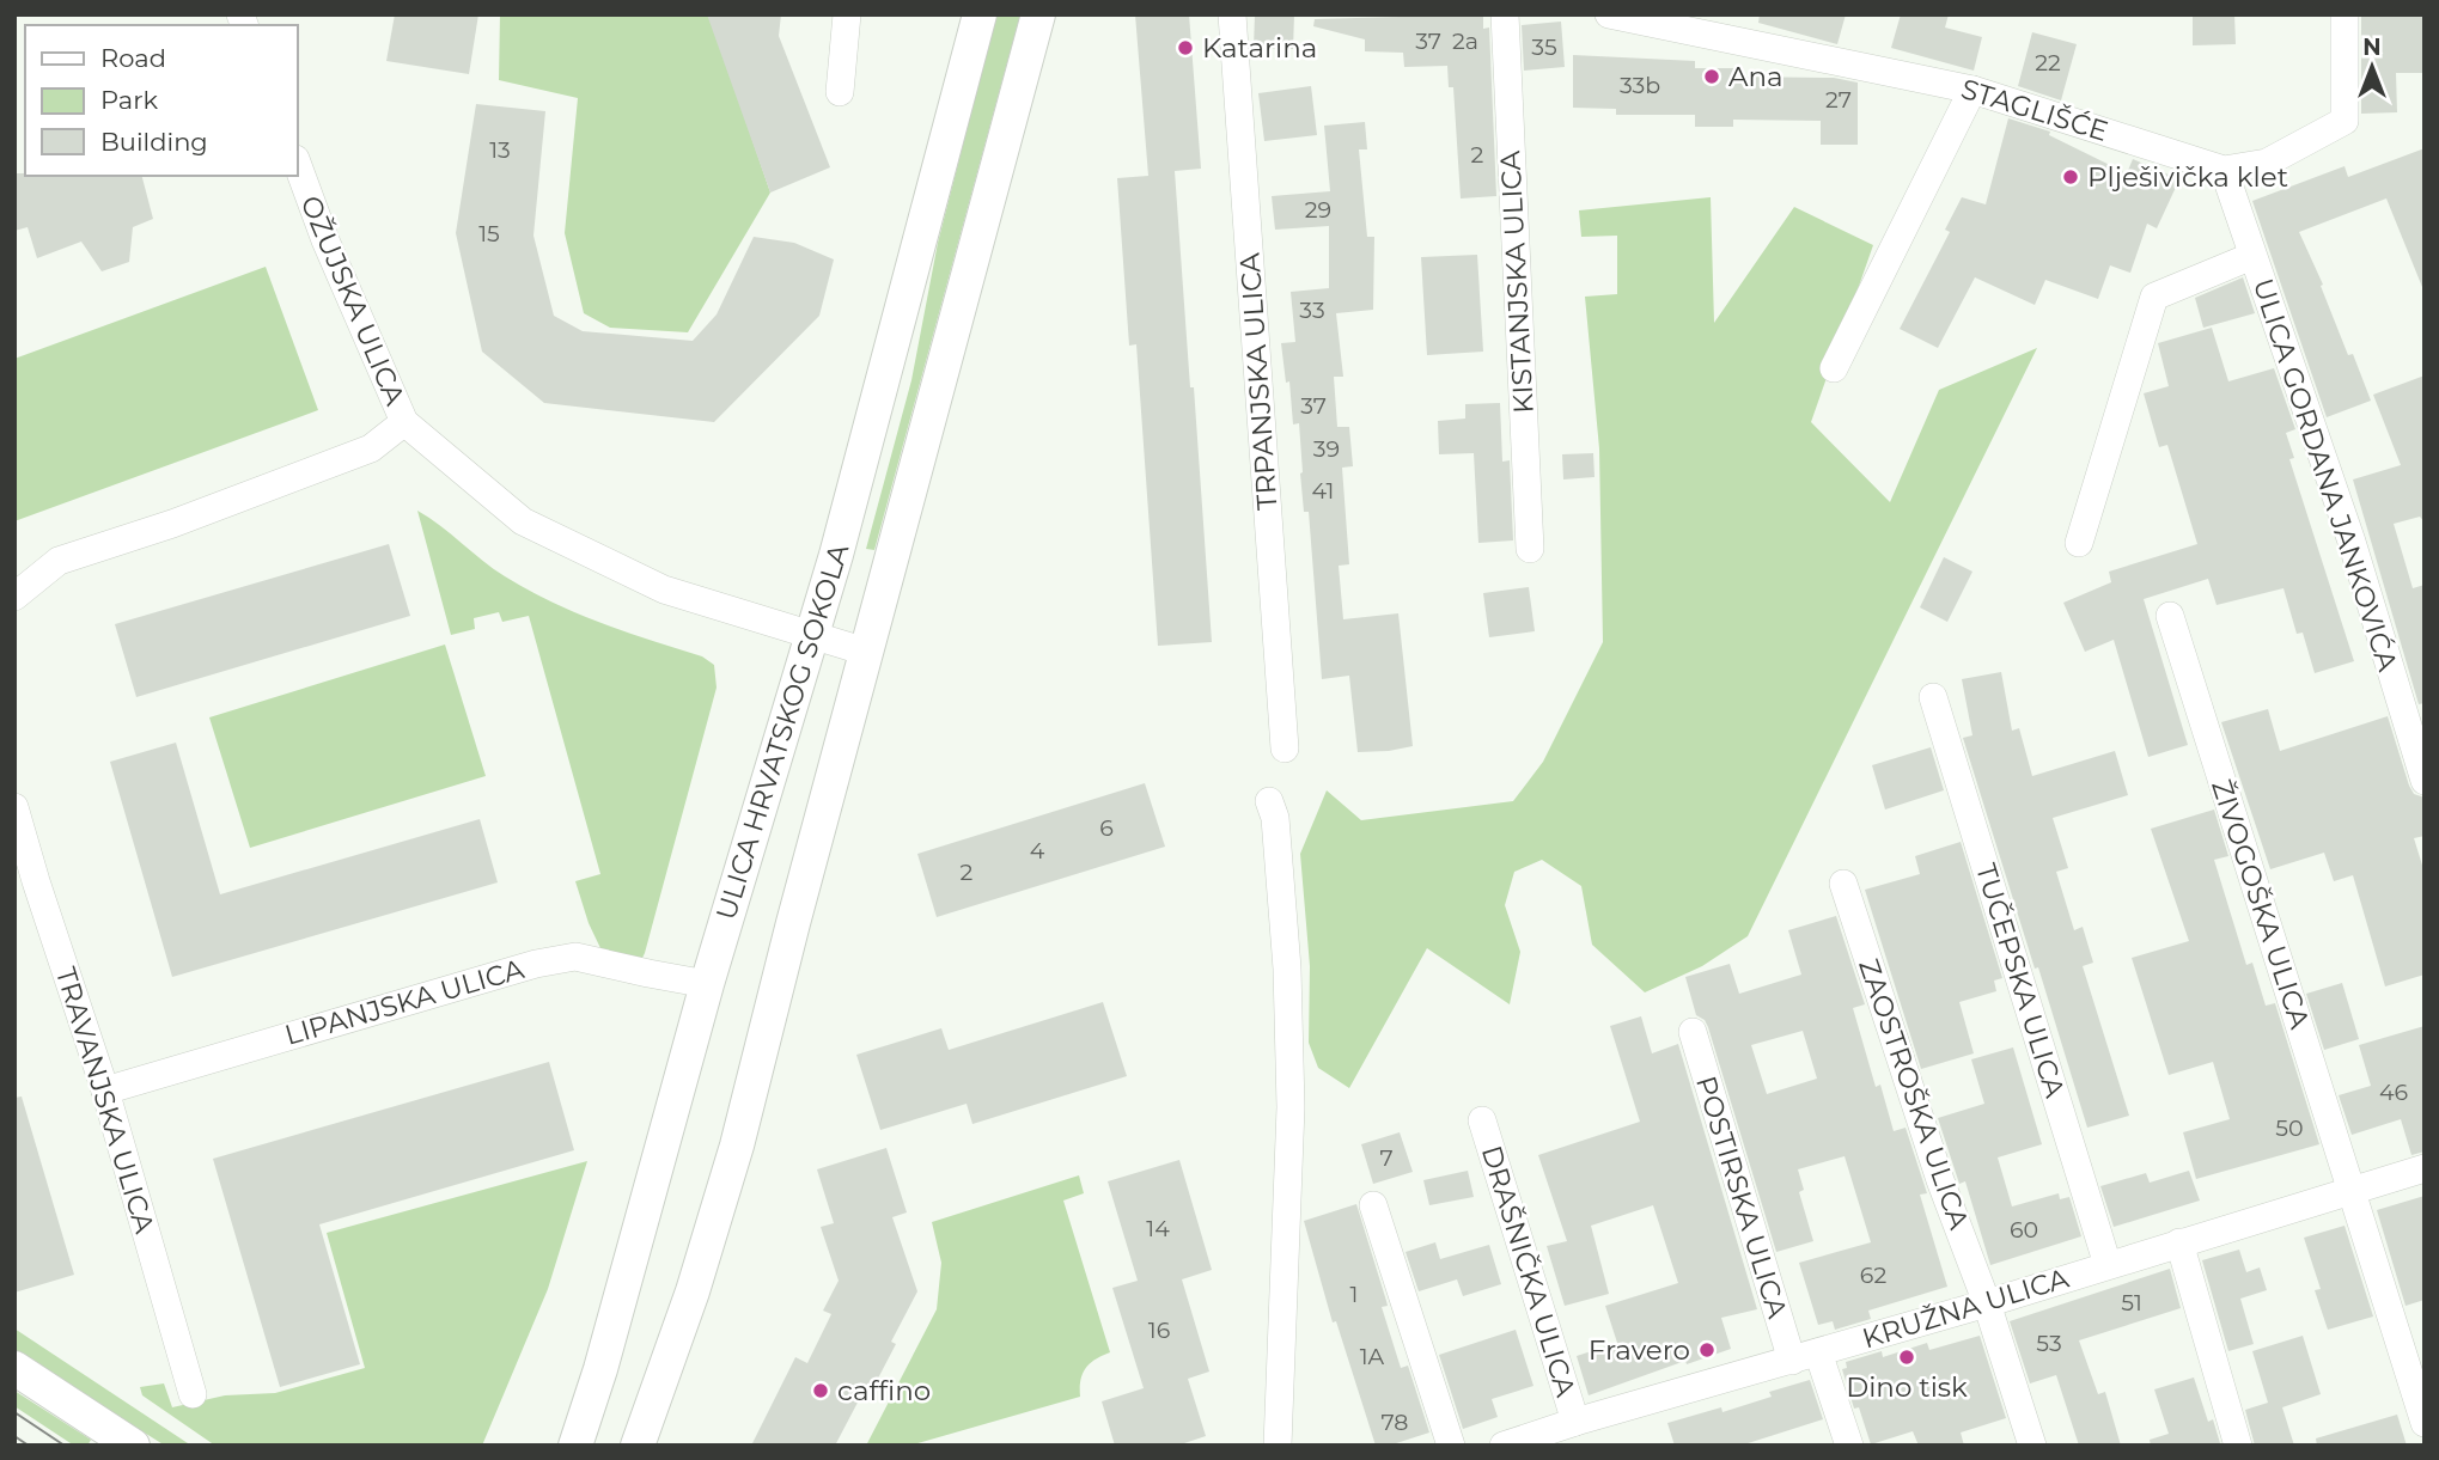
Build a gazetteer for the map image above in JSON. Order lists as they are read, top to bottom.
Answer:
{
  "streets": {
    "street": [
      "STAGLIŠĆE",
      "KISTANJSKA ULICA",
      "OŽUJSKA ULICA",
      "TRPANJSKA ULICA",
      "ULICA GORDANA JANKOVIĆA",
      "ULICA HRVATSKOG SOKOLA",
      "ŽIVOGOŠKA ULICA",
      "TUČEPSKA ULICA",
      "LIPANJSKA ULICA",
      "ZAOSTROŠKA ULICA",
      "TRAVANJSKA ULICA",
      "POSTIRSKA ULICA",
      "DRAŠNIČKA ULICA",
      "KRUŽNA ULICA"
    ]
  },
  "crossings": [
    ["STAGLIŠĆE", "ULICA GORDANA JANKOVIĆA"],
    ["OŽUJSKA ULICA", "ULICA HRVATSKOG SOKOLA"],
    ["ULICA HRVATSKOG SOKOLA", "LIPANJSKA ULICA"],
    ["ŽIVOGOŠKA ULICA", "KRUŽNA ULICA"],
    ["TUČEPSKA ULICA", "KRUŽNA ULICA"],
    ["LIPANJSKA ULICA", "TRAVANJSKA ULICA"],
    ["ZAOSTROŠKA ULICA", "KRUŽNA ULICA"],
    ["POSTIRSKA ULICA", "KRUŽNA ULICA"],
    ["DRAŠNIČKA ULICA", "KRUŽNA ULICA"]
  ],
  "places": [
    "Katarina",
    "Ana",
    "Plješivička klet",
    "Fravero",
    "Dino tisk",
    "caffino"
  ],
  "house_numbers": [
    "37",
    "2a",
    "35",
    "22",
    "33b",
    "27",
    "13",
    "2",
    "29",
    "15",
    "33",
    "37",
    "39",
    "41",
    "6",
    "4",
    "2",
    "46",
    "50",
    "7",
    "14",
    "60",
    "62",
    "1",
    "51",
    "16",
    "53",
    "1A",
    "78"
  ],
  "legend": ["Road", "Park", "Building"],
  "north": "top"
}
